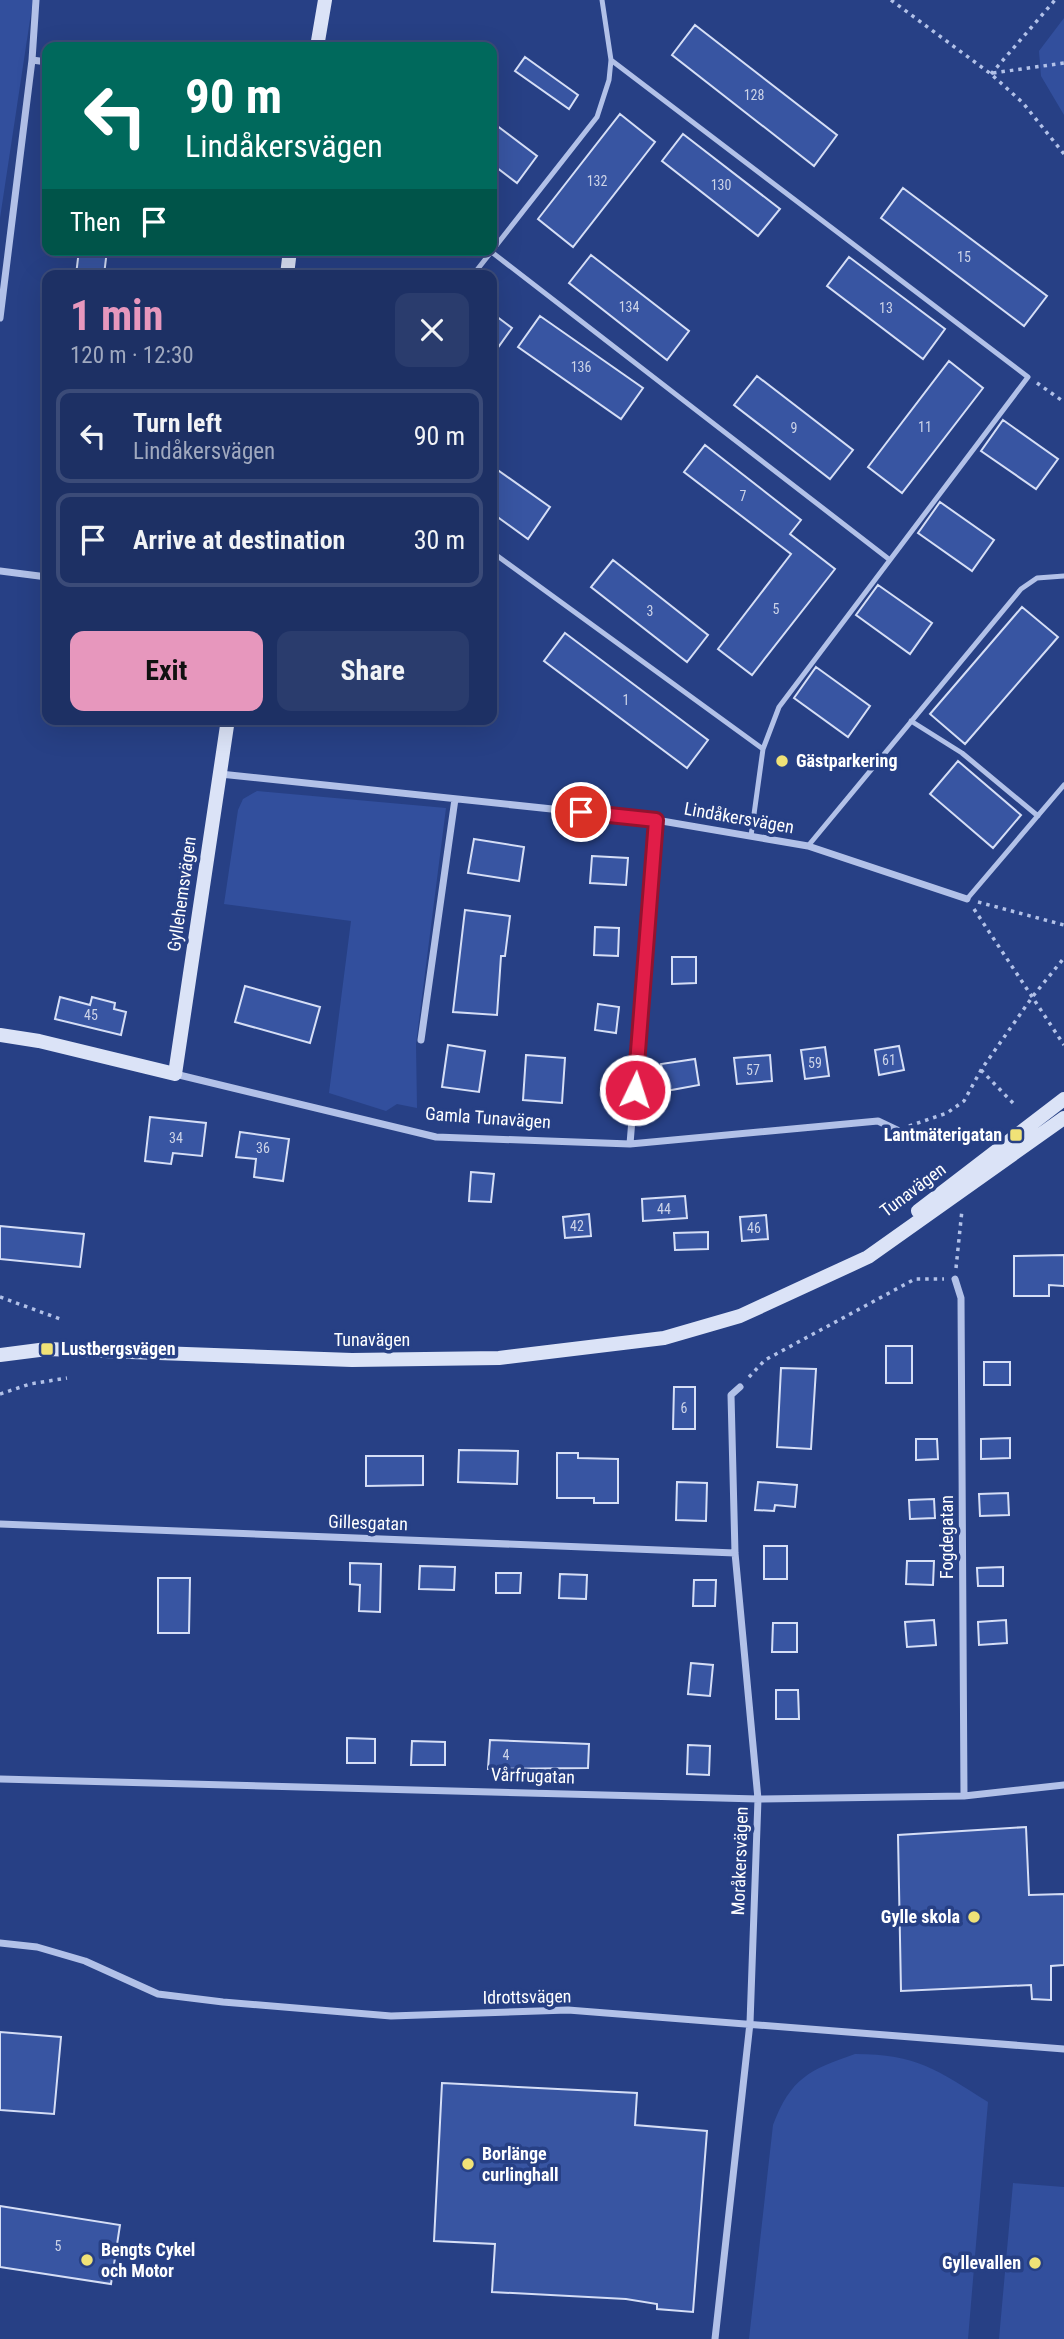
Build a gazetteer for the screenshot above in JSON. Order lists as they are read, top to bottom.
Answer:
{
  "streets": {
    "street": [
      "Lindåkersvägen",
      "Gyllehemsvägen",
      "Gamla Tunavägen",
      "Tunavägen",
      "Gillesgatan",
      "Fogdegatan",
      "Vårfrugatan",
      "Moråkersvägen",
      "Idrottsvägen"
    ]
  },
  "crossings": [
    ["Lindåkersvägen", "Gyllehemsvägen"],
    ["Gyllehemsvägen", "Gamla Tunavägen"],
    ["Gillesgatan", "Moråkersvägen"],
    ["Fogdegatan", "Vårfrugatan"],
    ["Vårfrugatan", "Moråkersvägen"],
    ["Moråkersvägen", "Idrottsvägen"]
  ],
  "places": {
    "other": [
      "Gästparkering",
      "Gylle skola",
      "Borlänge curlinghall",
      "Bengts Cykel och Motor",
      "Gyllevallen"
    ],
    "transit": ["Lantmäterigatan", "Lustbergsvägen"]
  },
  "house_numbers": [
    "128",
    "132",
    "130",
    "15",
    "134",
    "13",
    "136",
    "11",
    "9",
    "7",
    "5",
    "3",
    "1",
    "45",
    "61",
    "59",
    "57",
    "34",
    "36",
    "44",
    "42",
    "46",
    "6",
    "4",
    "5"
  ],
  "page": {
    "turn": ["90 m", "Lindåkersvägen"],
    "then": "Then",
    "heading": ["1 min", "120 m · 12:30"],
    "list": [
      {
        "name": "Turn left",
        "note": "Lindåkersvägen",
        "value": "90 m"
      },
      {
        "name": "Arrive at destination",
        "value": "30 m"
      }
    ],
    "buttons": ["Exit", "Share"]
  }
}
